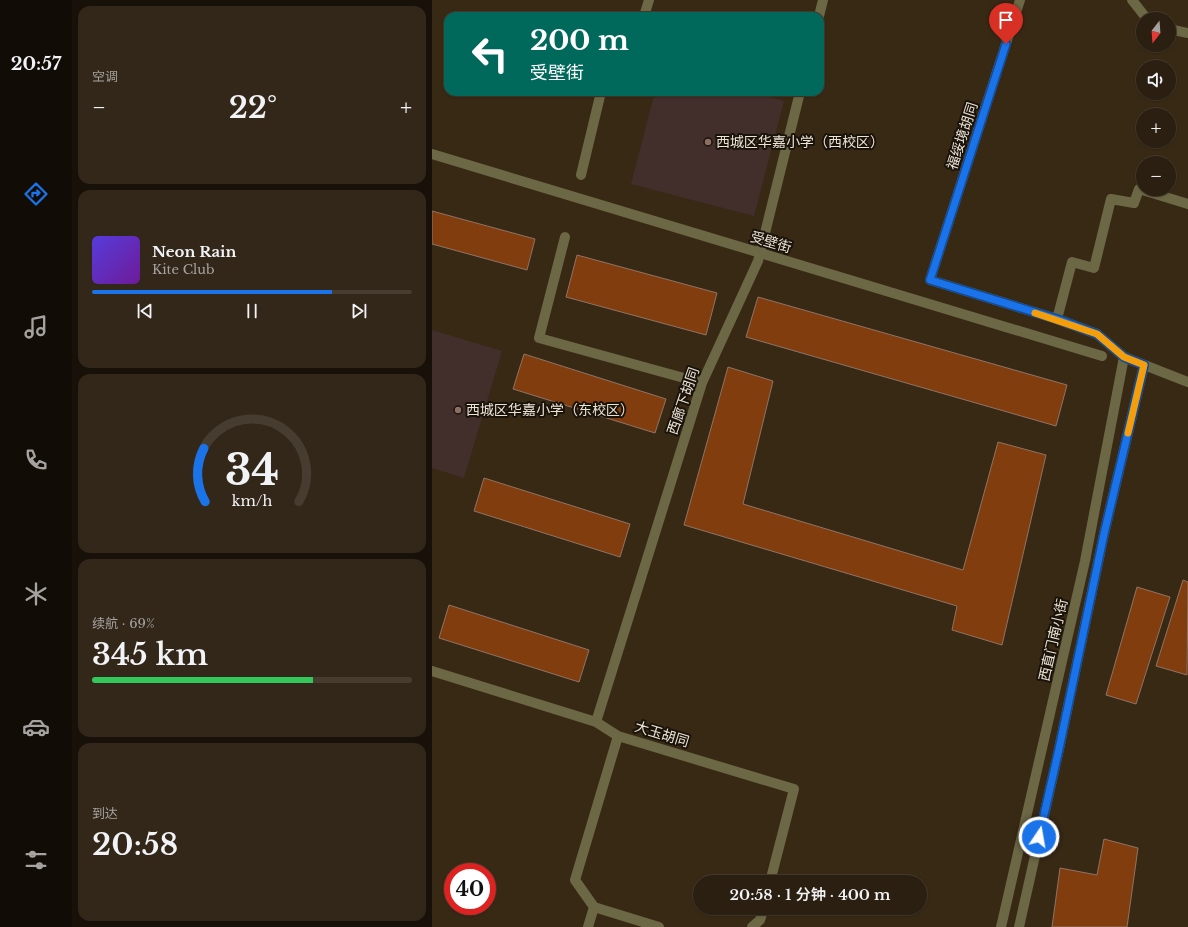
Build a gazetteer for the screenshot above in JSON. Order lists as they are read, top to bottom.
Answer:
{
  "streets": {
    "street": [
      "福绥境胡同",
      "受壁街",
      "西廊下胡同",
      "西直门南小街",
      "大玉胡同"
    ]
  },
  "crossings": [
    ["西廊下胡同", "大玉胡同"]
  ],
  "places": ["西城区华嘉小学（西校区）", "西城区华嘉小学（东校区）"],
  "north": "bottom",
  "page": {
    "tabs": "20:57",
    "tile": [
      "空调",
      ["续航 · 69%", "345 km"],
      ["到达", "20:58"]
    ],
    "map_buttons": ["+", "−"],
    "turn": ["200 m", "受壁街"],
    "heat": ["−", "22°", "+"],
    "song": ["Neon Rain", "Kite Club"],
    "limit": "40",
    "trip": "20:58 · 1 分钟 · 400 m",
    "gauge": ["34", "km/h"]
  }
}
